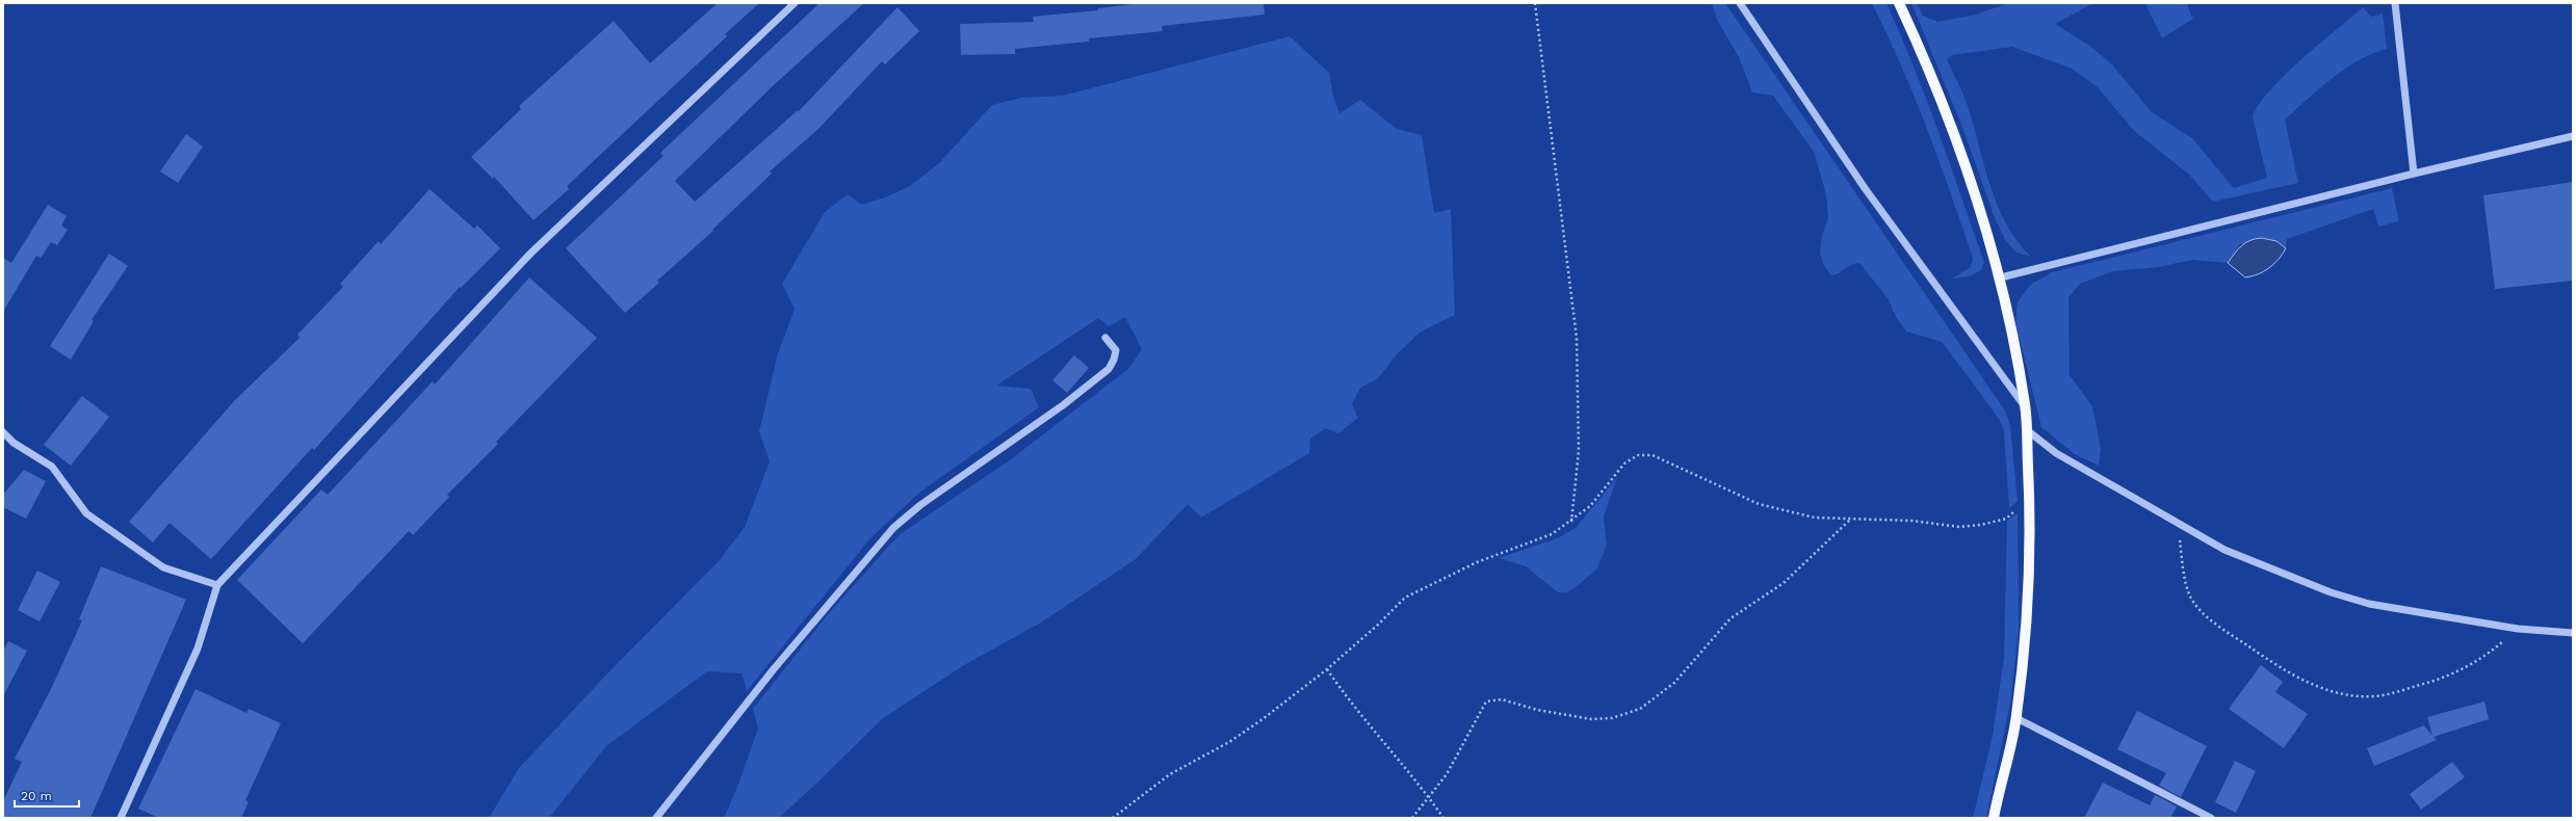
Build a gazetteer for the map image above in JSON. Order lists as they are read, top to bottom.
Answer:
{
  "scale_bar": "20 m"
}
